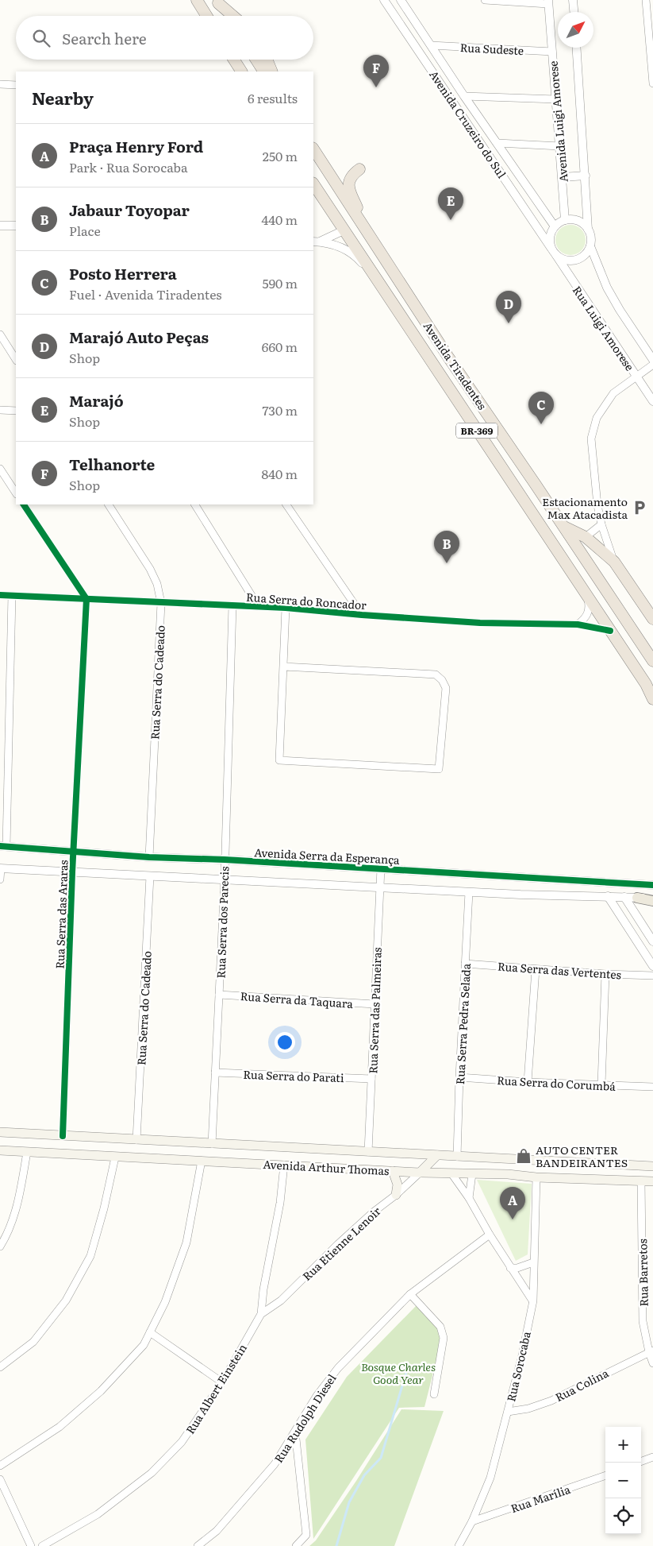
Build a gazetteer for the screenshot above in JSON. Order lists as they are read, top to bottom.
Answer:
{
  "streets": {
    "highway": ["Avenida Tiradentes", "BR-369"],
    "main road": ["Avenida Arthur Thomas"],
    "street": [
      "Rua Sudeste",
      "Avenida Luigi Amorese",
      "Avenida Cruzeiro do Sul",
      "Rua Luigi Amorese",
      "Rua Serra do Roncador",
      "Rua Serra do Cadeado",
      "Avenida Serra da Esperança",
      "Rua Serra das Araras",
      "Rua Serra dos Parecis",
      "Rua Serra das Vertentes",
      "Rua Serra da Taquara",
      "Rua Serra das Palmeiras",
      "Rua Serra Pedra Selada",
      "Rua Serra do Parati",
      "Rua Serra do Corumbá",
      "Rua Etienne Lenoir",
      "Rua Barretos",
      "Rua Sorocaba",
      "Rua Colina",
      "Rua Albert Einstein",
      "Rua Rudolph Diesel",
      "Rua Marília"
    ]
  },
  "crossings": [
    ["Rua Sudeste", "Avenida Luigi Amorese"],
    ["Rua Sudeste", "Avenida Cruzeiro do Sul"],
    ["Avenida Luigi Amorese", "Avenida Cruzeiro do Sul"],
    ["Avenida Luigi Amorese", "Rua Luigi Amorese"],
    ["Avenida Cruzeiro do Sul", "Rua Luigi Amorese"],
    ["Avenida Tiradentes", "BR-369"],
    ["Avenida Tiradentes", "Rua Serra do Roncador"],
    ["Rua Serra do Roncador", "Rua Serra do Cadeado"],
    ["Rua Serra do Roncador", "Rua Serra das Araras"],
    ["Rua Serra do Roncador", "Rua Serra dos Parecis"],
    ["Rua Serra do Cadeado", "Avenida Serra da Esperança"],
    ["Rua Serra do Cadeado", "Avenida Arthur Thomas"],
    ["Avenida Serra da Esperança", "Rua Serra das Araras"],
    ["Avenida Serra da Esperança", "Rua Serra dos Parecis"],
    ["Avenida Serra da Esperança", "Rua Serra das Palmeiras"],
    ["Rua Serra das Araras", "Avenida Arthur Thomas"],
    ["Rua Serra dos Parecis", "Rua Serra da Taquara"],
    ["Rua Serra dos Parecis", "Rua Serra do Parati"],
    ["Rua Serra dos Parecis", "Avenida Arthur Thomas"],
    ["Rua Serra das Vertentes", "Rua Serra Pedra Selada"],
    ["Rua Serra da Taquara", "Rua Serra das Palmeiras"],
    ["Rua Serra das Palmeiras", "Rua Serra do Parati"],
    ["Rua Serra das Palmeiras", "Avenida Arthur Thomas"],
    ["Rua Serra Pedra Selada", "Rua Serra do Corumbá"],
    ["Rua Serra Pedra Selada", "Avenida Arthur Thomas"],
    ["Avenida Arthur Thomas", "Rua Etienne Lenoir"],
    ["Avenida Arthur Thomas", "Rua Barretos"],
    ["Avenida Arthur Thomas", "Rua Sorocaba"],
    ["Avenida Arthur Thomas", "Rua Albert Einstein"],
    ["Rua Etienne Lenoir", "Rua Albert Einstein"],
    ["Rua Barretos", "Rua Colina"],
    ["Rua Sorocaba", "Rua Colina"],
    ["Rua Sorocaba", "Rua Marília"]
  ],
  "parks": ["Bosque Charles Good Year"],
  "places": {
    "parking": ["Estacionamento Max Atacadista"],
    "shop": ["AUTO CENTER BANDEIRANTES"]
  },
  "north": "top right",
  "page": {
    "search": "Search here",
    "pins": [
      "F",
      "E",
      "D",
      "C",
      "B",
      "A"
    ],
    "heading": ["Nearby", "6 results"],
    "list": [
      {
        "mark": "A",
        "name": "Praça Henry Ford",
        "note": "Park · Rua Sorocaba",
        "value": "250 m"
      },
      {
        "mark": "B",
        "name": "Jabaur Toyopar",
        "note": "Place",
        "value": "440 m"
      },
      {
        "mark": "C",
        "name": "Posto Herrera",
        "note": "Fuel · Avenida Tiradentes",
        "value": "590 m"
      },
      {
        "mark": "D",
        "name": "Marajó Auto Peças",
        "note": "Shop",
        "value": "660 m"
      },
      {
        "mark": "E",
        "name": "Marajó",
        "note": "Shop",
        "value": "730 m"
      },
      {
        "mark": "F",
        "name": "Telhanorte",
        "note": "Shop",
        "value": "840 m"
      }
    ],
    "map_buttons": ["+", "−"]
  }
}
